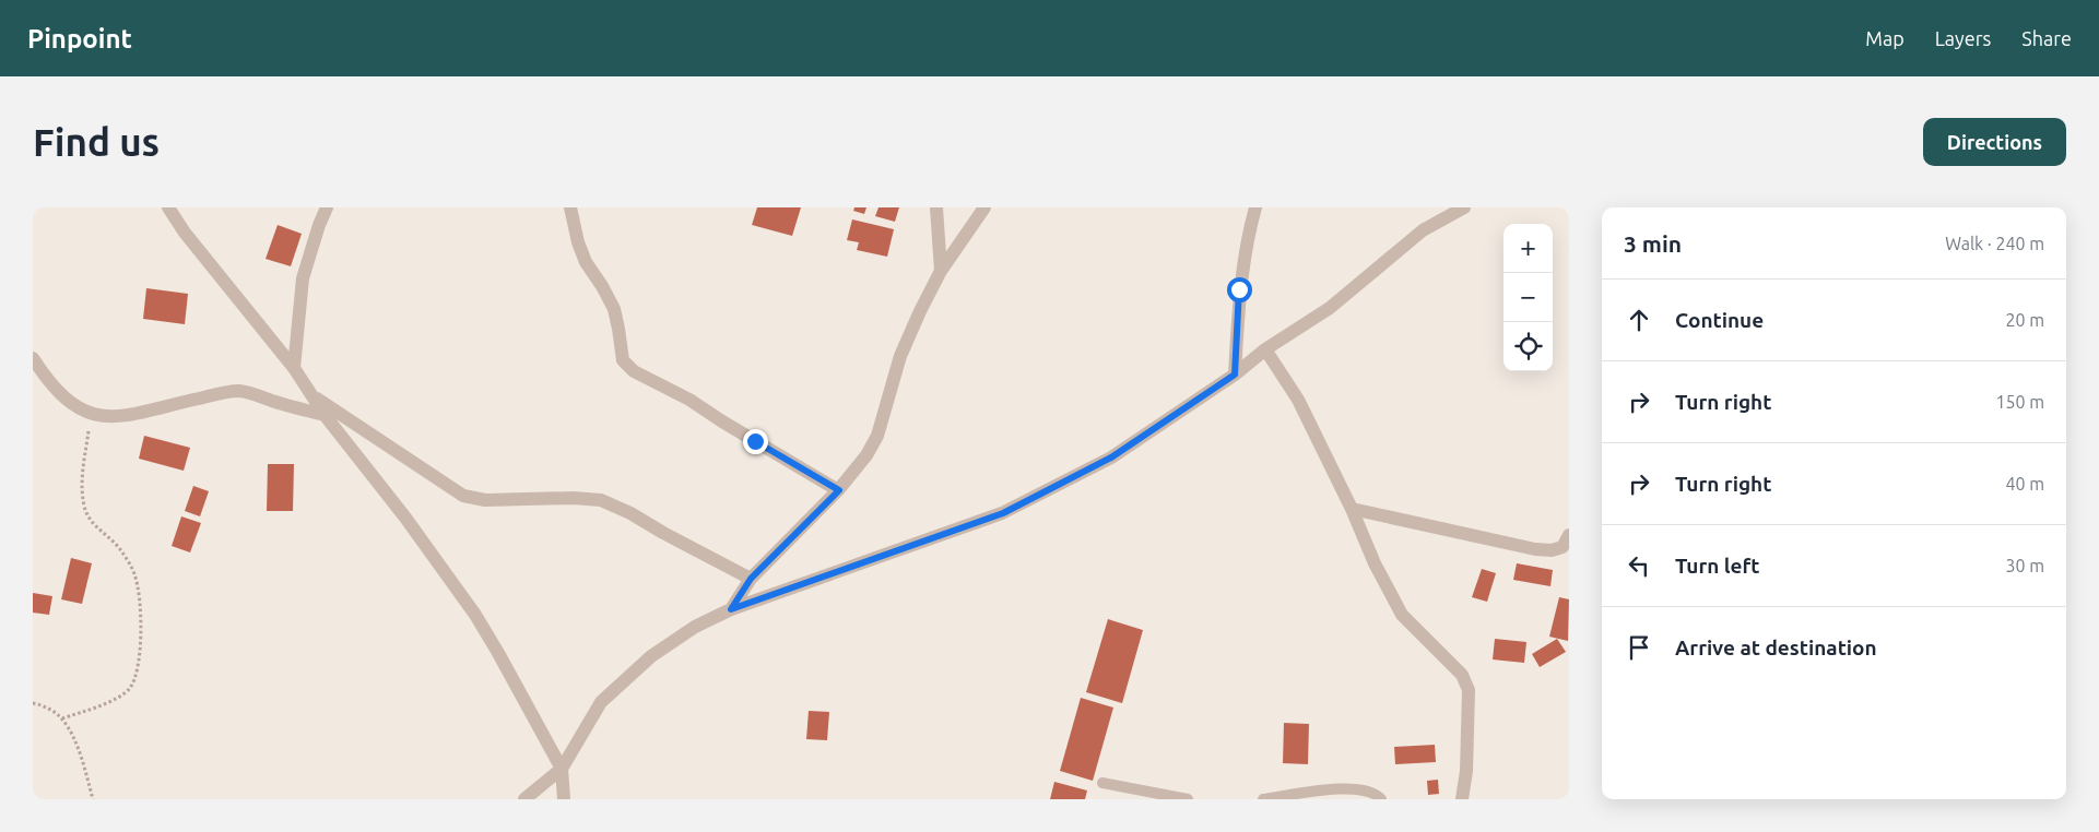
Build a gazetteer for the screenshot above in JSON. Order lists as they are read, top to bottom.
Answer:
{
  "page": {
    "header": "Pinpoint",
    "nav": ["Map", "Layers", "Share"],
    "buttons": "Directions",
    "title": "Find us",
    "heading": ["3 min", "Walk · 240 m"],
    "map_buttons": ["+", "−"],
    "list": [
      ["Continue", "20 m"],
      ["Turn right", "150 m"],
      ["Turn right", "40 m"],
      ["Turn left", "30 m"],
      "Arrive at destination"
    ]
  }
}
